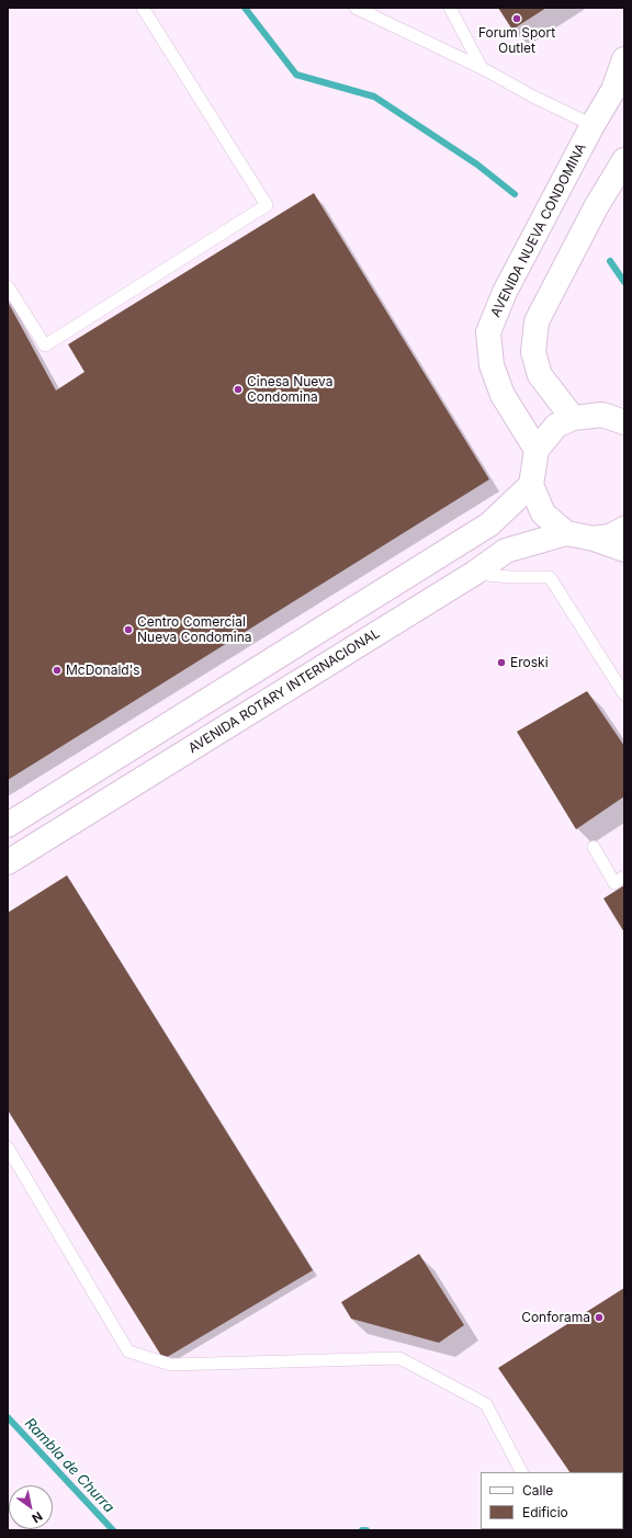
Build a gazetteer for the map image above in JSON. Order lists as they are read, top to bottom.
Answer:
{
  "streets": {
    "street": ["AVENIDA NUEVA CONDOMINA", "AVENIDA ROTARY INTERNACIONAL"]
  },
  "water": ["Rambla de Churra"],
  "places": [
    "Forum Sport Outlet",
    "Cinesa Nueva Condomina",
    "Centro Comercial Nueva Condomina",
    "Eroski",
    "McDonald's",
    "Conforama"
  ],
  "legend": ["Calle", "Edificio"],
  "north": "bottom right"
}
